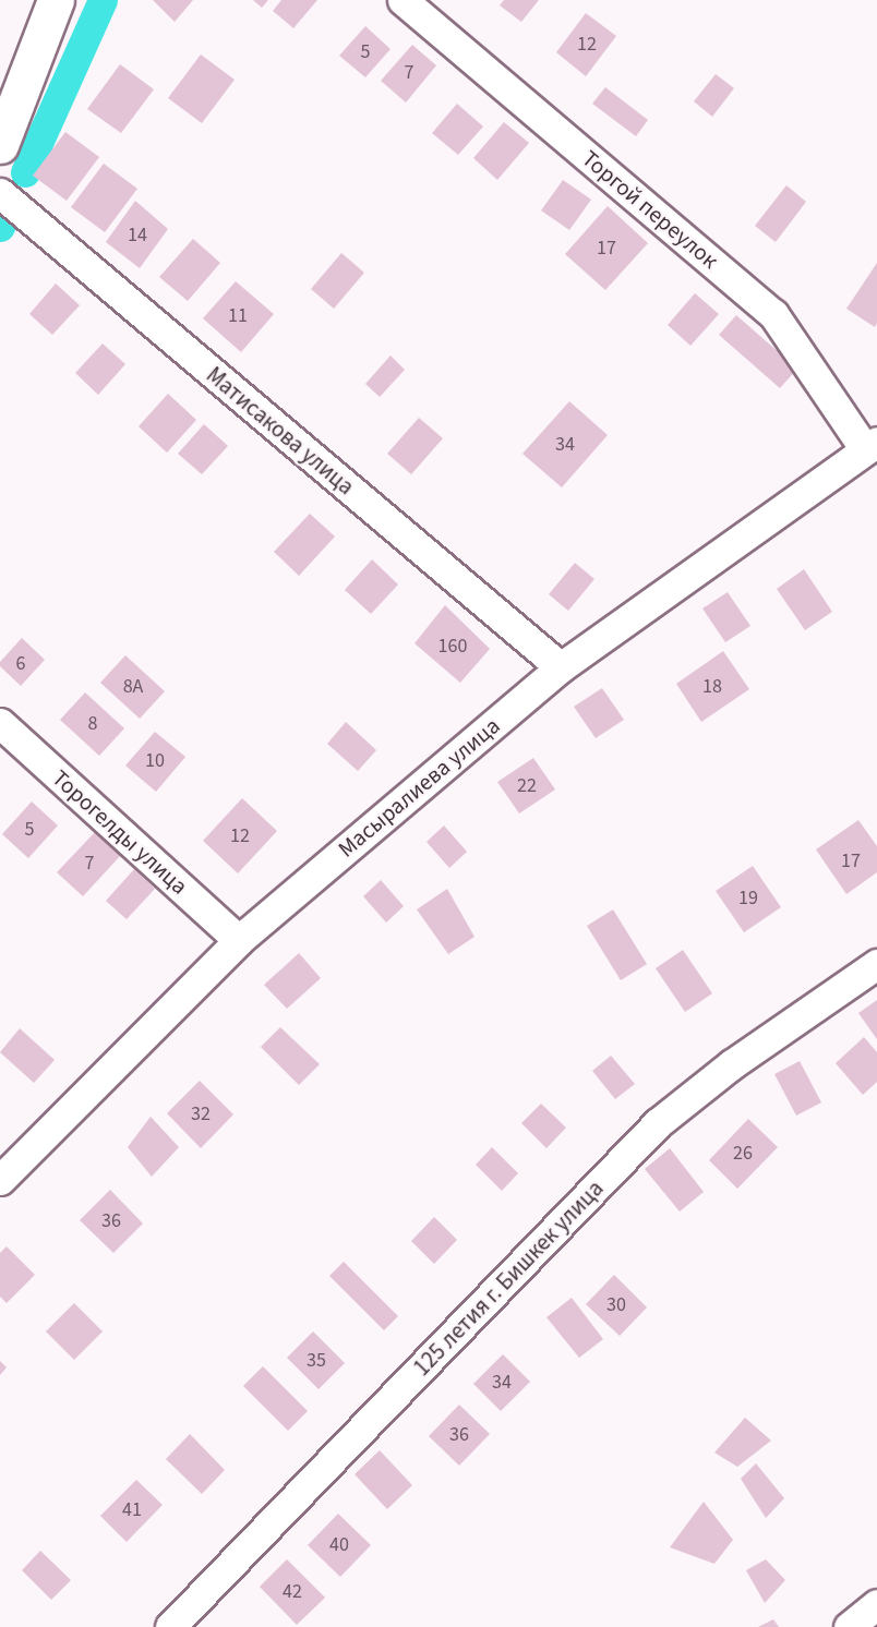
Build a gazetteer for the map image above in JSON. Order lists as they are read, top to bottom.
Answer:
{
  "streets": {
    "street": [
      "Торгой переулок",
      "Матисакова улица",
      "Масыралиева улица",
      "Торогелды улица",
      "125 летия г. Бишкек улица"
    ]
  },
  "crossings": [
    ["Торгой переулок", "Масыралиева улица"],
    ["Матисакова улица", "Масыралиева улица"],
    ["Масыралиева улица", "Торогелды улица"]
  ],
  "house_numbers": [
    "12",
    "5",
    "7",
    "14",
    "17",
    "11",
    "34",
    "160",
    "6",
    "8А",
    "18",
    "8",
    "10",
    "22",
    "5",
    "12",
    "17",
    "7",
    "19",
    "32",
    "26",
    "36",
    "30",
    "35",
    "34",
    "36",
    "41",
    "40",
    "42"
  ]
}
